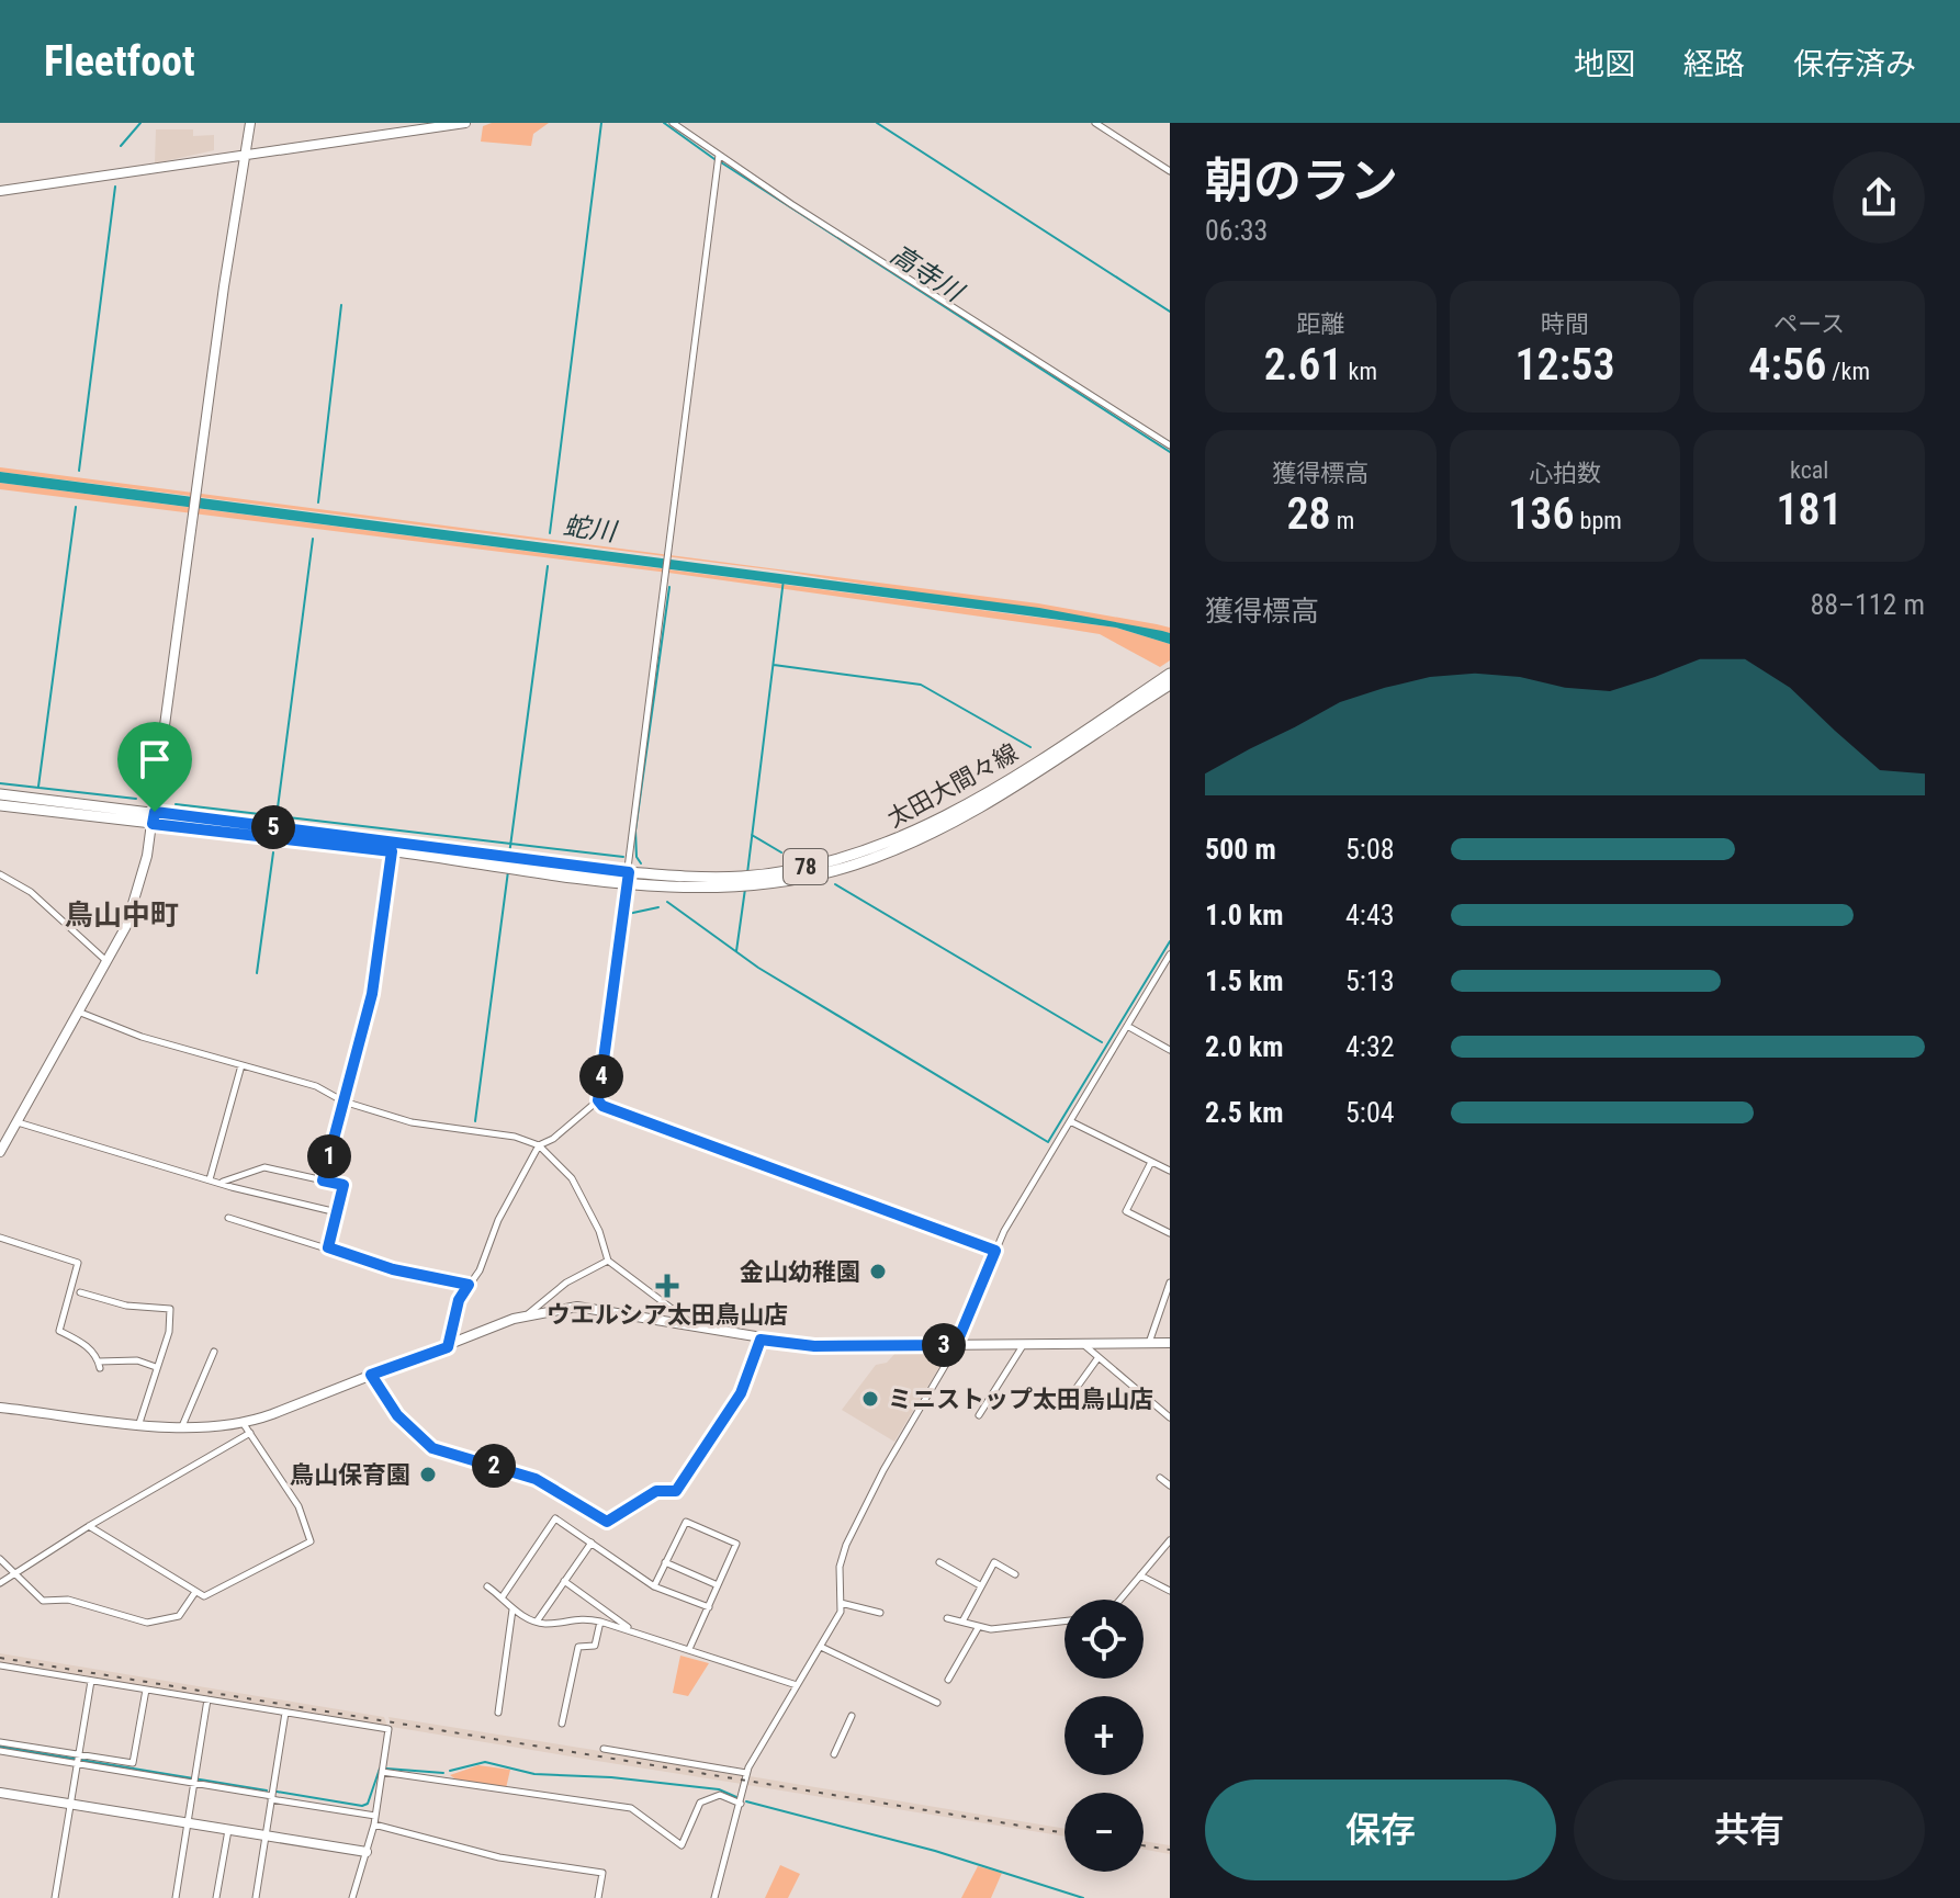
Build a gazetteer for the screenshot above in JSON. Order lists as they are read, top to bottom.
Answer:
{
  "streets": {
    "main road": ["太田大間々線", "78"]
  },
  "districts": ["鳥山中町"],
  "water": ["高寺川", "蛇川"],
  "places": {
    "other": ["金山幼稚園", "ミニストップ太田鳥山店", "鳥山保育園"],
    "health": ["ウエルシア太田鳥山店"]
  },
  "page": {
    "header": "Fleetfoot",
    "nav": ["地図", "経路", "保存済み"],
    "heading": ["朝のラン", "06:33"],
    "stats": [
      ["距離", "2.61 km"],
      ["時間", "12:53"],
      ["ペース", "4:56 /km"],
      ["獲得標高", "28 m"],
      ["心拍数", "136 bpm"],
      ["kcal", "181"]
    ],
    "chart": ["獲得標高", "88–112 m"],
    "pins": [
      "5",
      "4",
      "1",
      "3",
      "2"
    ],
    "list": [
      {
        "name": "500 m",
        "note": "5:08"
      },
      {
        "name": "1.0 km",
        "note": "4:43"
      },
      {
        "name": "1.5 km",
        "note": "5:13"
      },
      {
        "name": "2.0 km",
        "note": "4:32"
      },
      {
        "name": "2.5 km",
        "note": "5:04"
      }
    ],
    "map_buttons": ["+", "−"],
    "buttons": ["保存", "共有"]
  }
}
